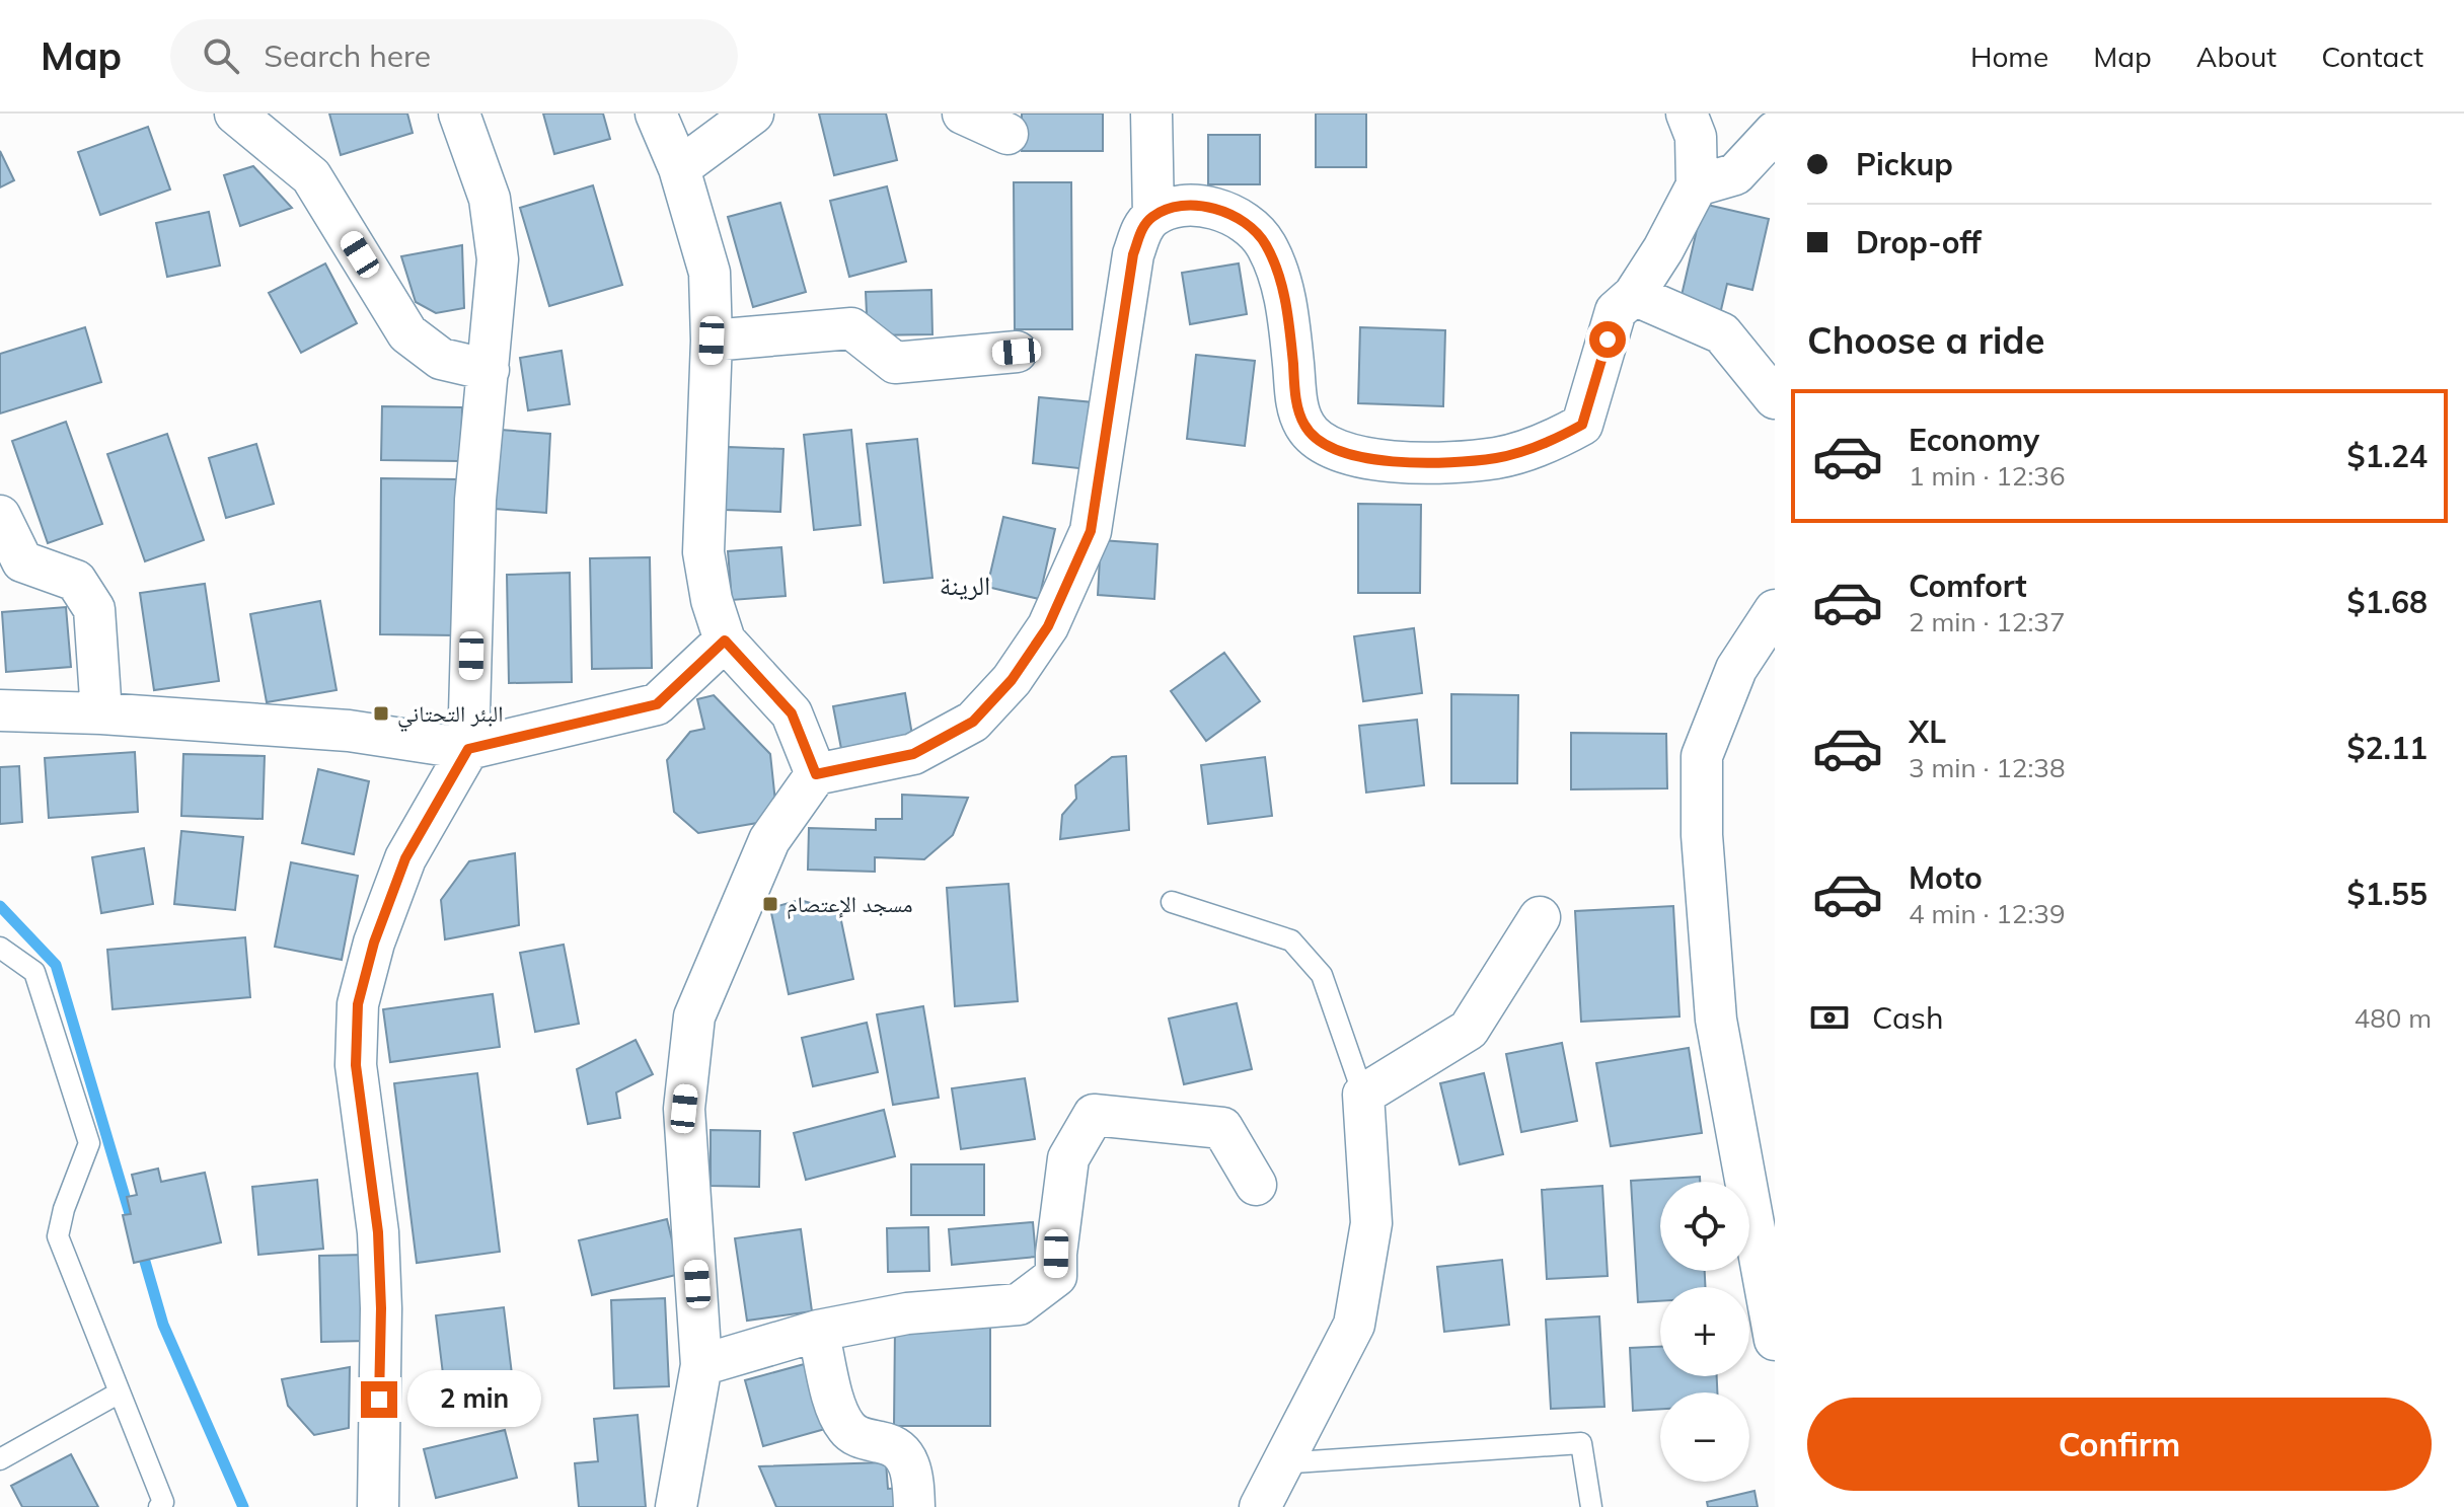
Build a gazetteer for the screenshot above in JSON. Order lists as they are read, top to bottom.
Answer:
{
  "districts": ["الرينة"],
  "places": {
    "transit": ["البئر التحتاني", "مسجد الإعتصام"]
  },
  "page": {
    "header": "Map",
    "search": "Search here",
    "nav": [
      "Home",
      "Map",
      "About",
      "Contact"
    ],
    "banner": ["Pickup", "Drop-off"],
    "heading": "Choose a ride",
    "list": [
      {
        "name": "Economy",
        "note": "1 min · 12:36",
        "value": "$1.24"
      },
      {
        "name": "Comfort",
        "note": "2 min · 12:37",
        "value": "$1.68"
      },
      {
        "name": "XL",
        "note": "3 min · 12:38",
        "value": "$2.11"
      },
      {
        "name": "Moto",
        "note": "4 min · 12:39",
        "value": "$1.55"
      }
    ],
    "pay": ["Cash", "480 m"],
    "map_buttons": ["+", "−"],
    "bubble": "2 min",
    "buttons": "Confirm"
  }
}
